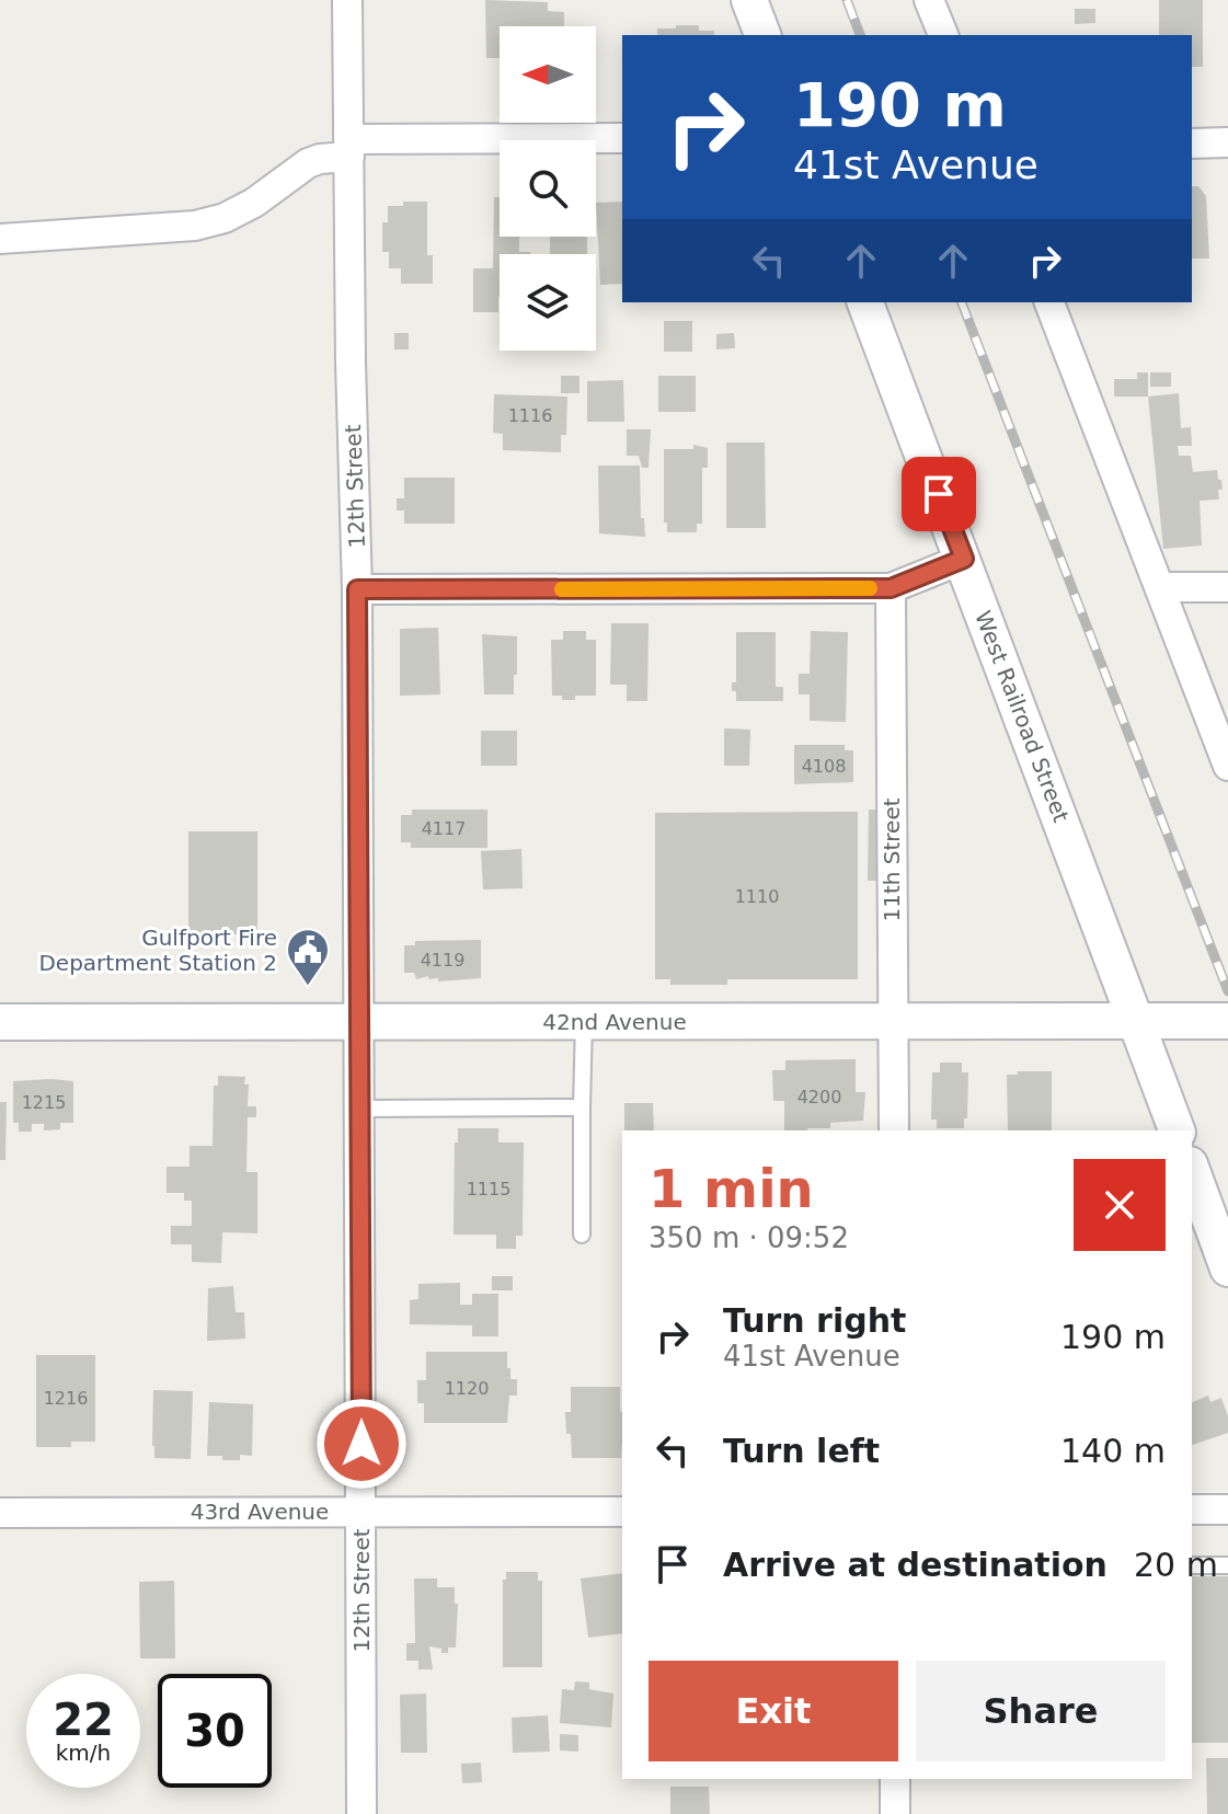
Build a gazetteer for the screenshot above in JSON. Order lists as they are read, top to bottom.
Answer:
{
  "streets": {
    "street": [
      "12th Street",
      "West Railroad Street",
      "11th Street",
      "42nd Avenue",
      "43rd Avenue"
    ]
  },
  "crossings": [
    ["12th Street", "42nd Avenue"],
    ["12th Street", "43rd Avenue"],
    ["West Railroad Street", "42nd Avenue"],
    ["11th Street", "42nd Avenue"]
  ],
  "places": {
    "public building": ["Gulfport Fire Department Station 2"]
  },
  "house_numbers": [
    "1116",
    "4108",
    "4117",
    "1110",
    "4119",
    "4200",
    "1215",
    "1115",
    "1120",
    "1216"
  ],
  "north": "left",
  "page": {
    "turn": ["190 m", "41st Avenue"],
    "heading": ["1 min", "350 m · 09:52"],
    "list": [
      {
        "name": "Turn right",
        "note": "41st Avenue",
        "value": "190 m"
      },
      {
        "name": "Turn left",
        "value": "140 m"
      },
      {
        "name": "Arrive at destination",
        "value": "20 m"
      }
    ],
    "buttons": ["Exit", "Share"],
    "speed": "22 km/h",
    "limit": "30"
  }
}
